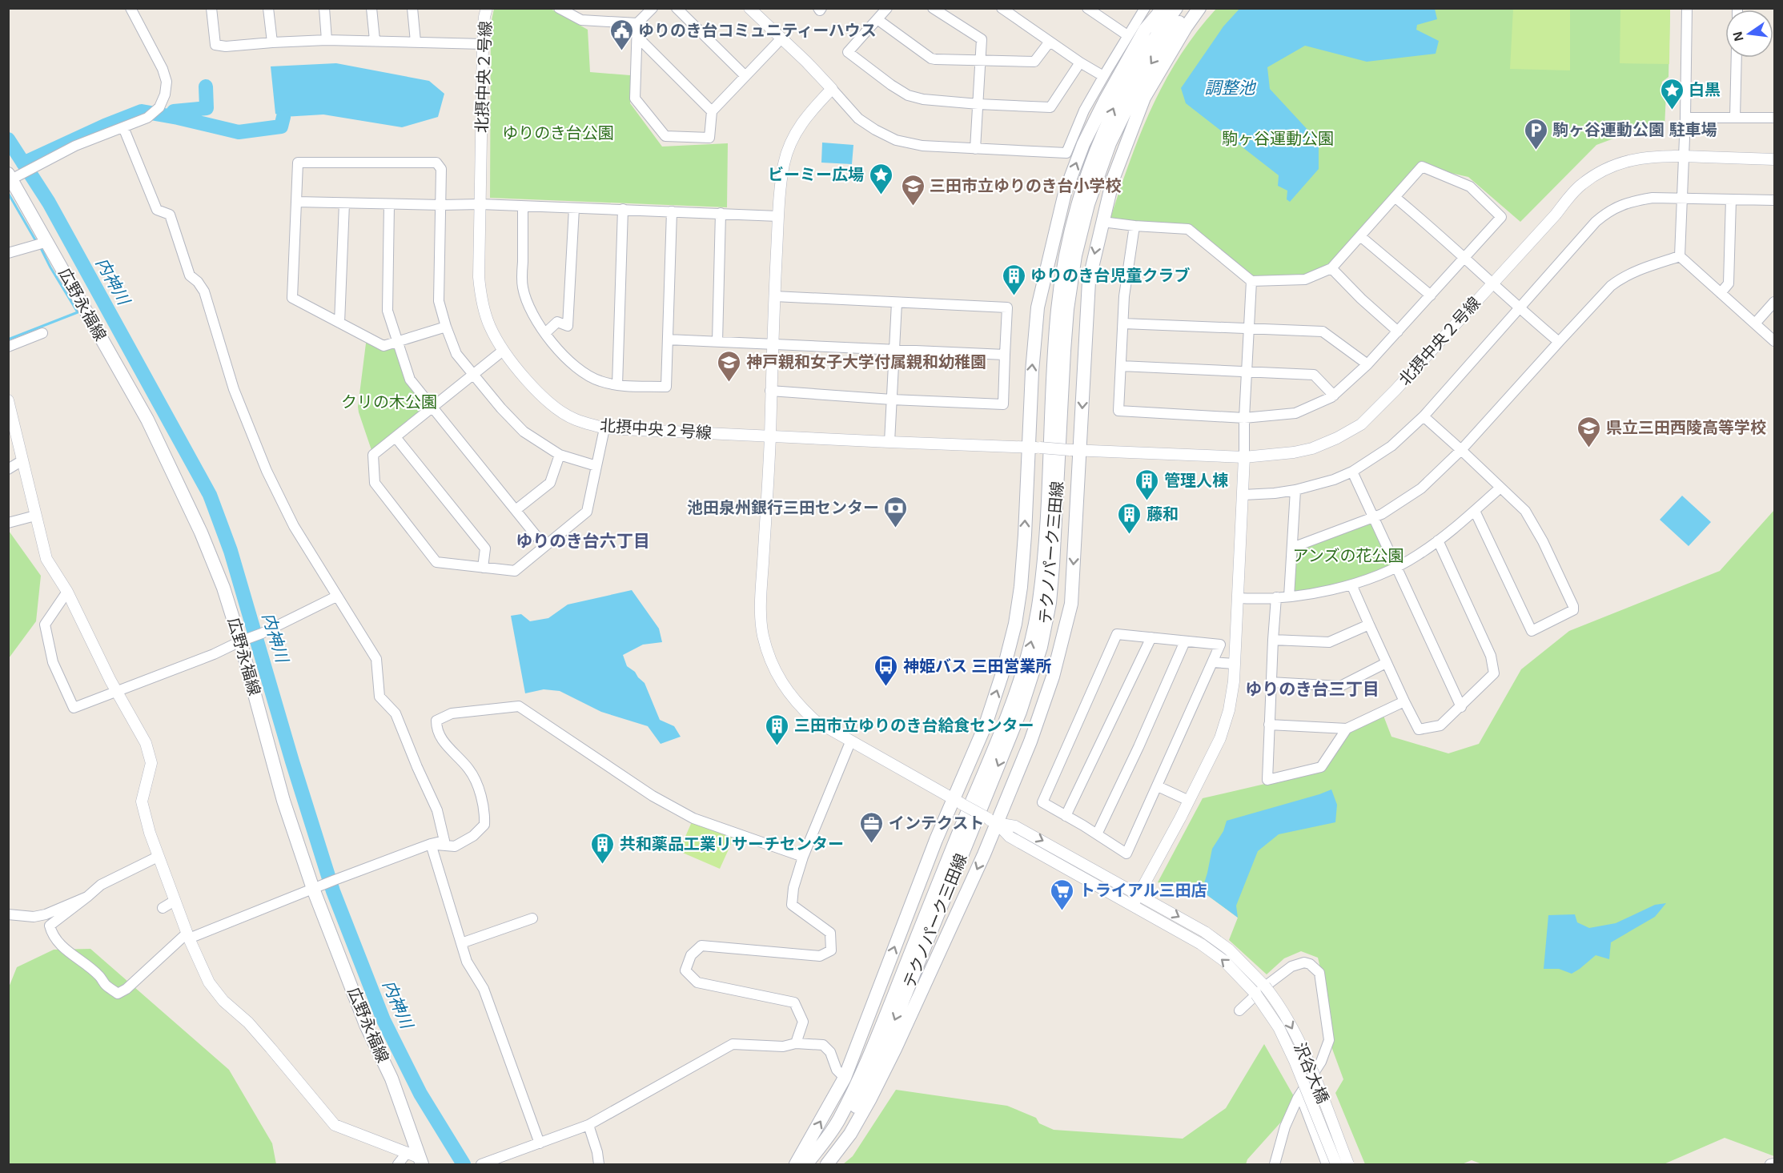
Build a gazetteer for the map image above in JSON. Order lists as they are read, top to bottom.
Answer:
{
  "streets": {
    "main road": ["広野永福線", "テクノパーク三田線"],
    "street": ["北摂中央２号線", "沢谷大橋"]
  },
  "districts": ["ゆりのき台六丁目", "ゆりのき台三丁目"],
  "water": ["調整池", "内神川"],
  "parks": [
    "ゆりのき台公園",
    "駒ヶ谷運動公園",
    "クリの木公園",
    "アンズの花公園"
  ],
  "places": {
    "public building": ["ゆりのき台コミュニティーハウス"],
    "place": ["白黒", "ビーミー広場"],
    "parking": ["駒ヶ谷運動公園 駐車場"],
    "school or university": ["三田市立ゆりのき台小学校", "神戸親和女子大学付属親和幼稚園", "県立三田西陵高等学校"],
    "building": [
      "ゆりのき台児童クラブ",
      "管理人棟",
      "藤和",
      "三田市立ゆりのき台給食センター",
      "共和薬品工業リサーチセンター"
    ],
    "bank": ["池田泉州銀行三田センター"],
    "bus stop": ["神姫バス 三田営業所"],
    "office": ["インテクスト"],
    "supermarket": ["トライアル三田店"]
  },
  "north": "left"
}
